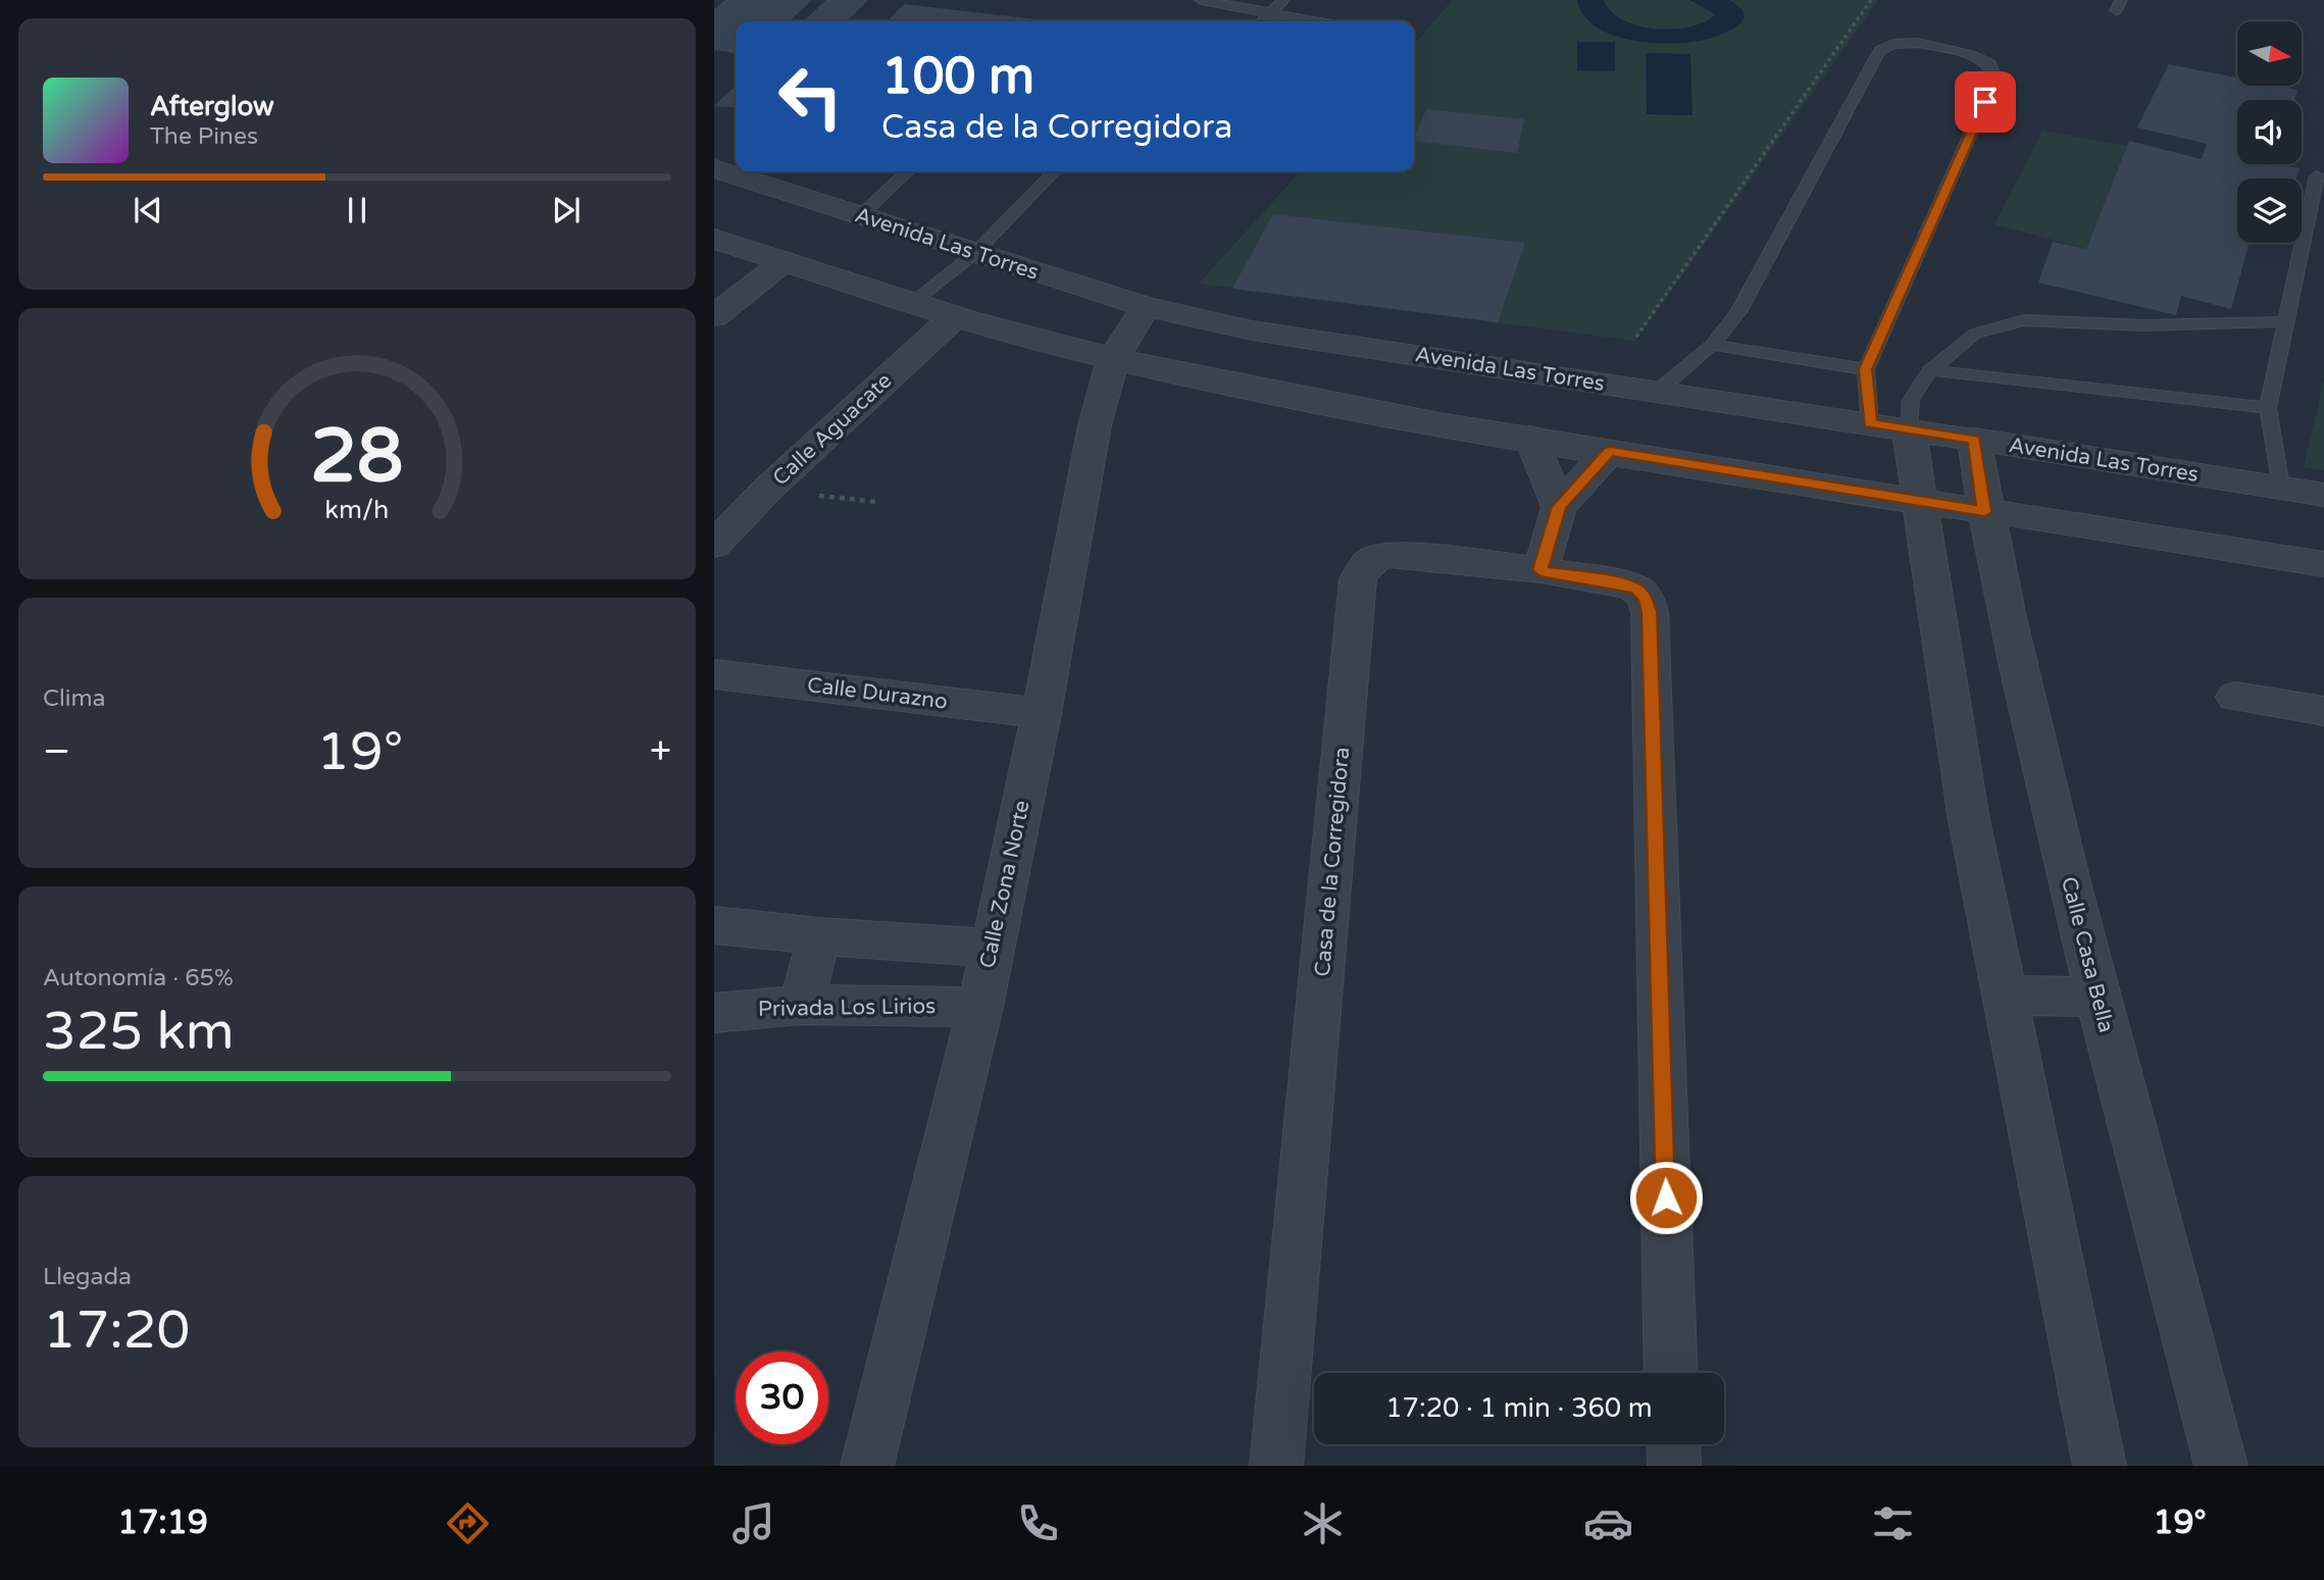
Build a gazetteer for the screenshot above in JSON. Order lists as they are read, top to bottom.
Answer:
{
  "streets": {
    "street": [
      "Avenida Las Torres",
      "Calle Aguacate",
      "Calle Durazno",
      "Casa de la Corregidora",
      "Calle Zona Norte",
      "Calle Casa Bella",
      "Privada Los Lirios"
    ]
  },
  "crossings": [
    ["Avenida Las Torres", "Calle Zona Norte"],
    ["Avenida Las Torres", "Calle Casa Bella"],
    ["Calle Durazno", "Calle Zona Norte"],
    ["Calle Zona Norte", "Privada Los Lirios"]
  ],
  "north": "right",
  "page": {
    "turn": ["100 m", "Casa de la Corregidora"],
    "song": ["Afterglow", "The Pines"],
    "tile": [
      "Clima",
      ["Autonomía · 65%", "325 km"],
      ["Llegada", "17:20"]
    ],
    "heat": ["−", "19°", "+"],
    "limit": "30",
    "trip": "17:20 · 1 min · 360 m",
    "tabs": ["17:19", "19°"],
    "gauge": ["28", "km/h"]
  }
}
